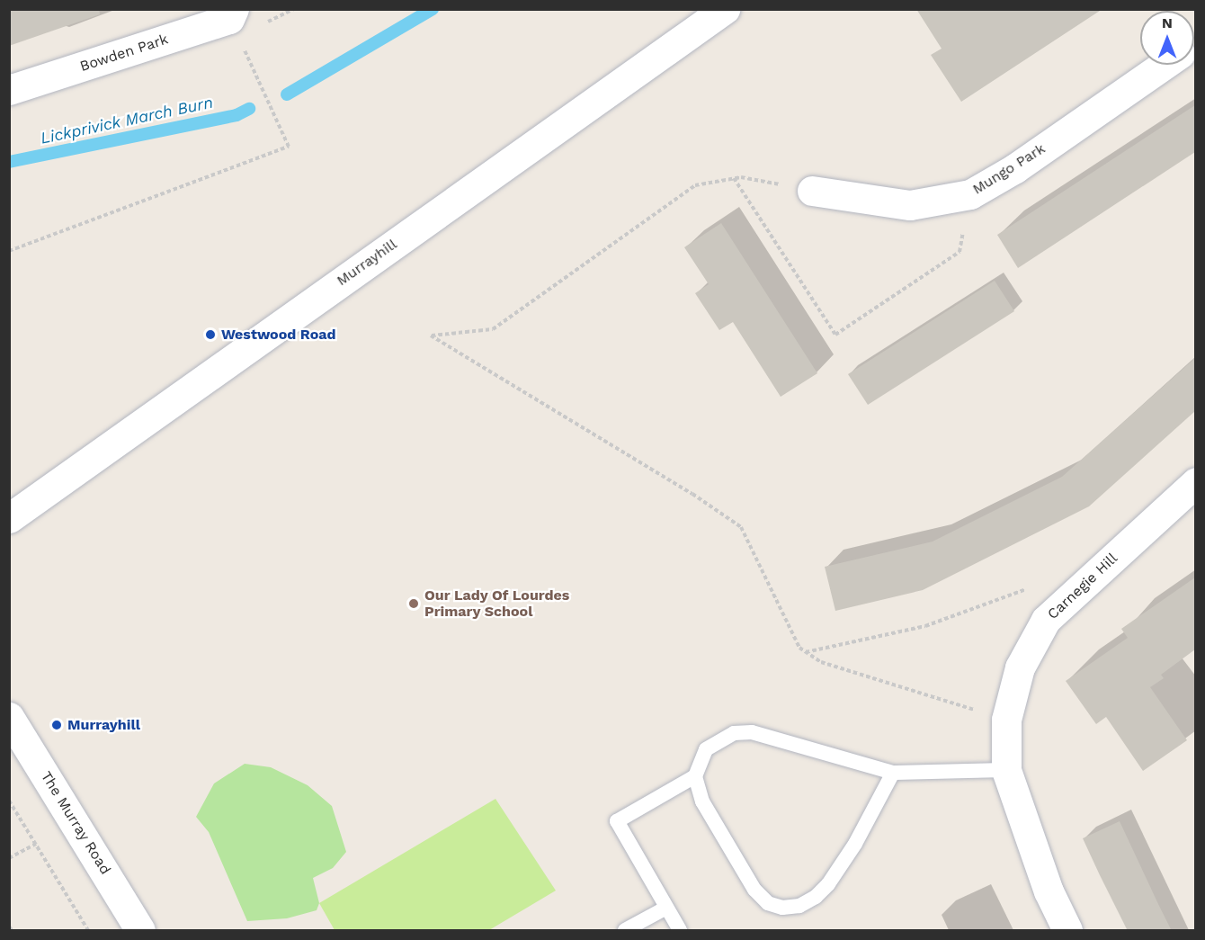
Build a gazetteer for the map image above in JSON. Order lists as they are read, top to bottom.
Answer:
{
  "streets": {
    "street": [
      "Bowden Park",
      "Mungo Park",
      "Murrayhill",
      "Carnegie Hill",
      "The Murray Road"
    ]
  },
  "water": ["Lickprivick March Burn"],
  "places": ["Westwood Road", "Our Lady Of Lourdes Primary School", "Murrayhill"],
  "north": "top"
}
